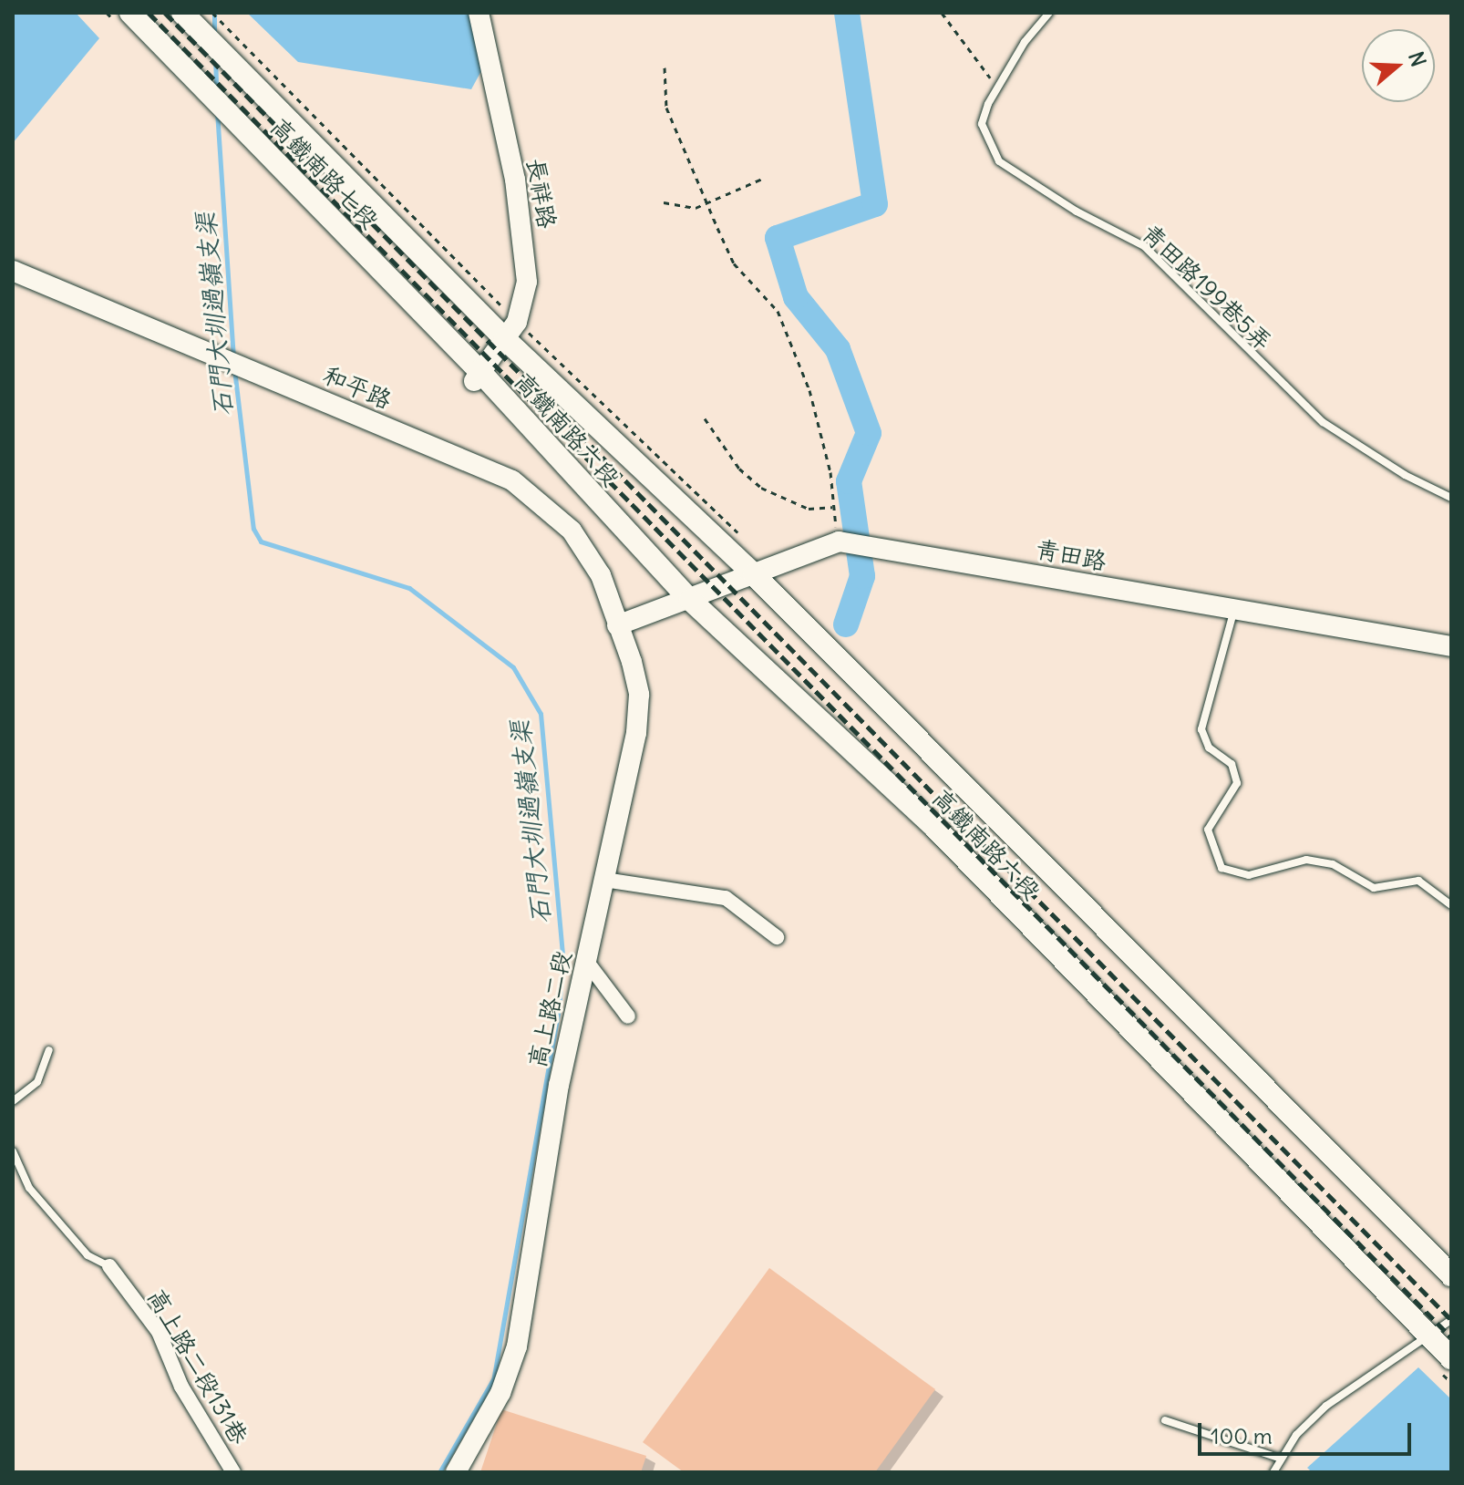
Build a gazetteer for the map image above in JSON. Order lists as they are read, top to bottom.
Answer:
{
  "streets": {
    "main road": ["高鐵南路七段", "高鐵南路六段"],
    "street": [
      "長祥路",
      "和平路",
      "青田路",
      "高上路二段",
      "高上路二段131巷"
    ],
    "lane": ["青田路199巷5弄"]
  },
  "crossings": [
    ["高鐵南路七段", "長祥路"],
    ["高鐵南路七段", "高鐵南路六段"],
    ["長祥路", "高鐵南路六段"],
    ["和平路", "高上路二段"]
  ],
  "water": ["石門大圳過嶺支渠"],
  "scale_bar": "100 m",
  "north": "right"
}
